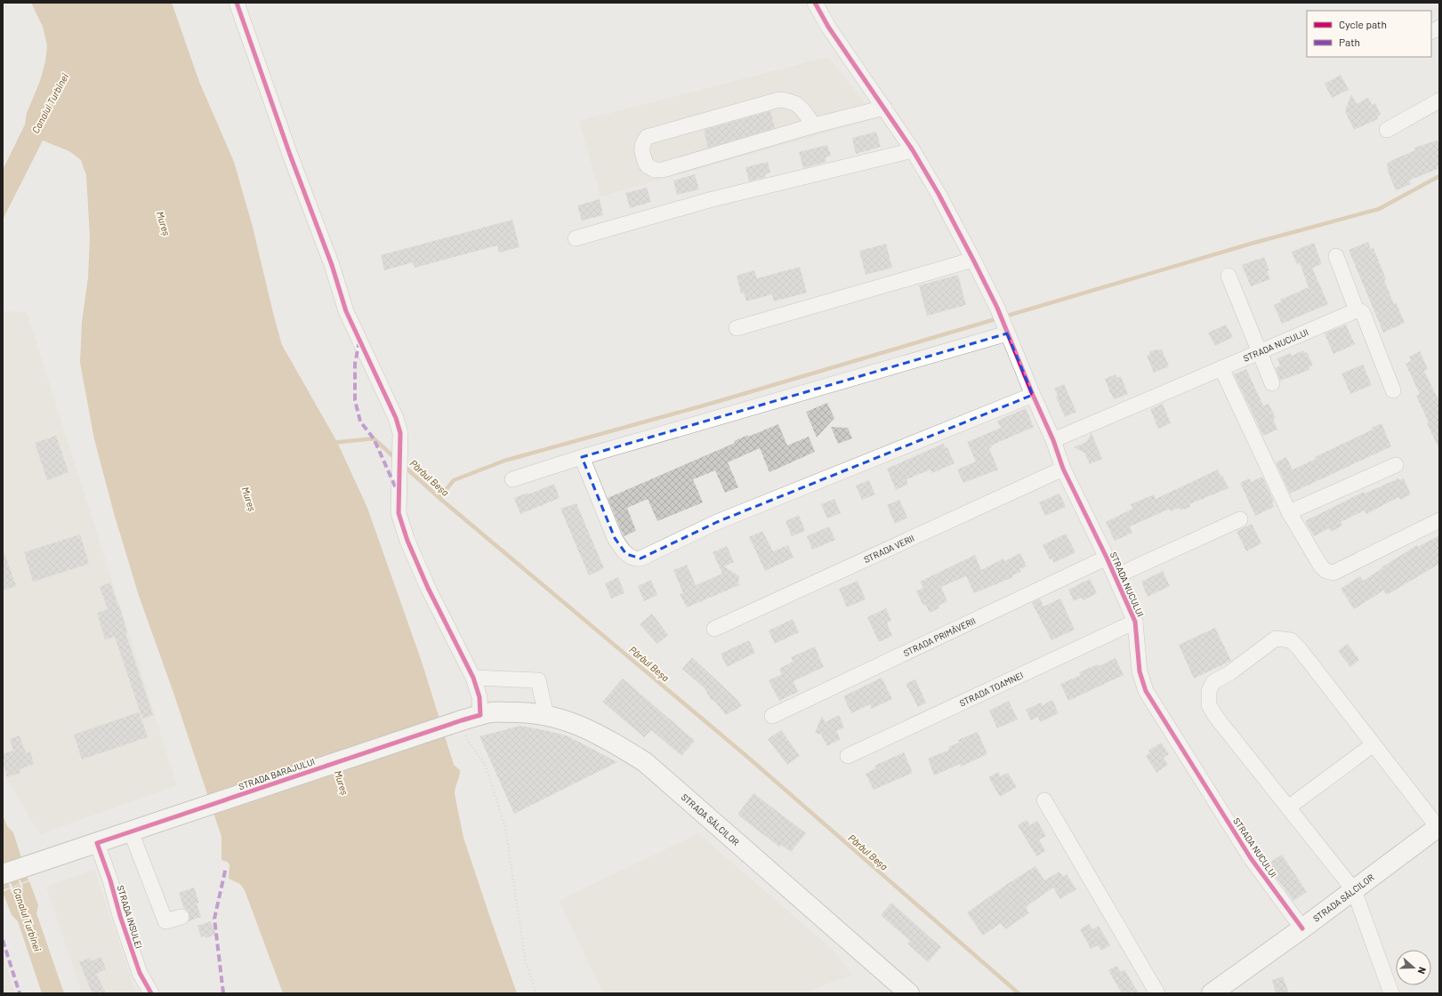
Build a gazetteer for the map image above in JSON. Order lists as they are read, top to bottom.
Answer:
{
  "streets": {
    "main road": ["STRADA BARAJULUI", "STRADA SĂLCILOR"],
    "street": [
      "STRADA NUCULUI",
      "STRADA VERII",
      "STRADA PRIMĂVERII",
      "STRADA TOAMNEI",
      "STRADA INSULEI"
    ]
  },
  "crossings": [
    ["STRADA NUCULUI", "STRADA VERII"],
    ["STRADA NUCULUI", "STRADA PRIMĂVERII"],
    ["STRADA NUCULUI", "STRADA TOAMNEI"],
    ["STRADA NUCULUI", "STRADA SĂLCILOR"],
    ["STRADA BARAJULUI", "STRADA SĂLCILOR"],
    ["STRADA BARAJULUI", "STRADA INSULEI"]
  ],
  "water": ["Canalul Turbinei", "Mureș", "Pârâul Beșa"],
  "legend": ["Cycle path", "Path"],
  "north": "right"
}
